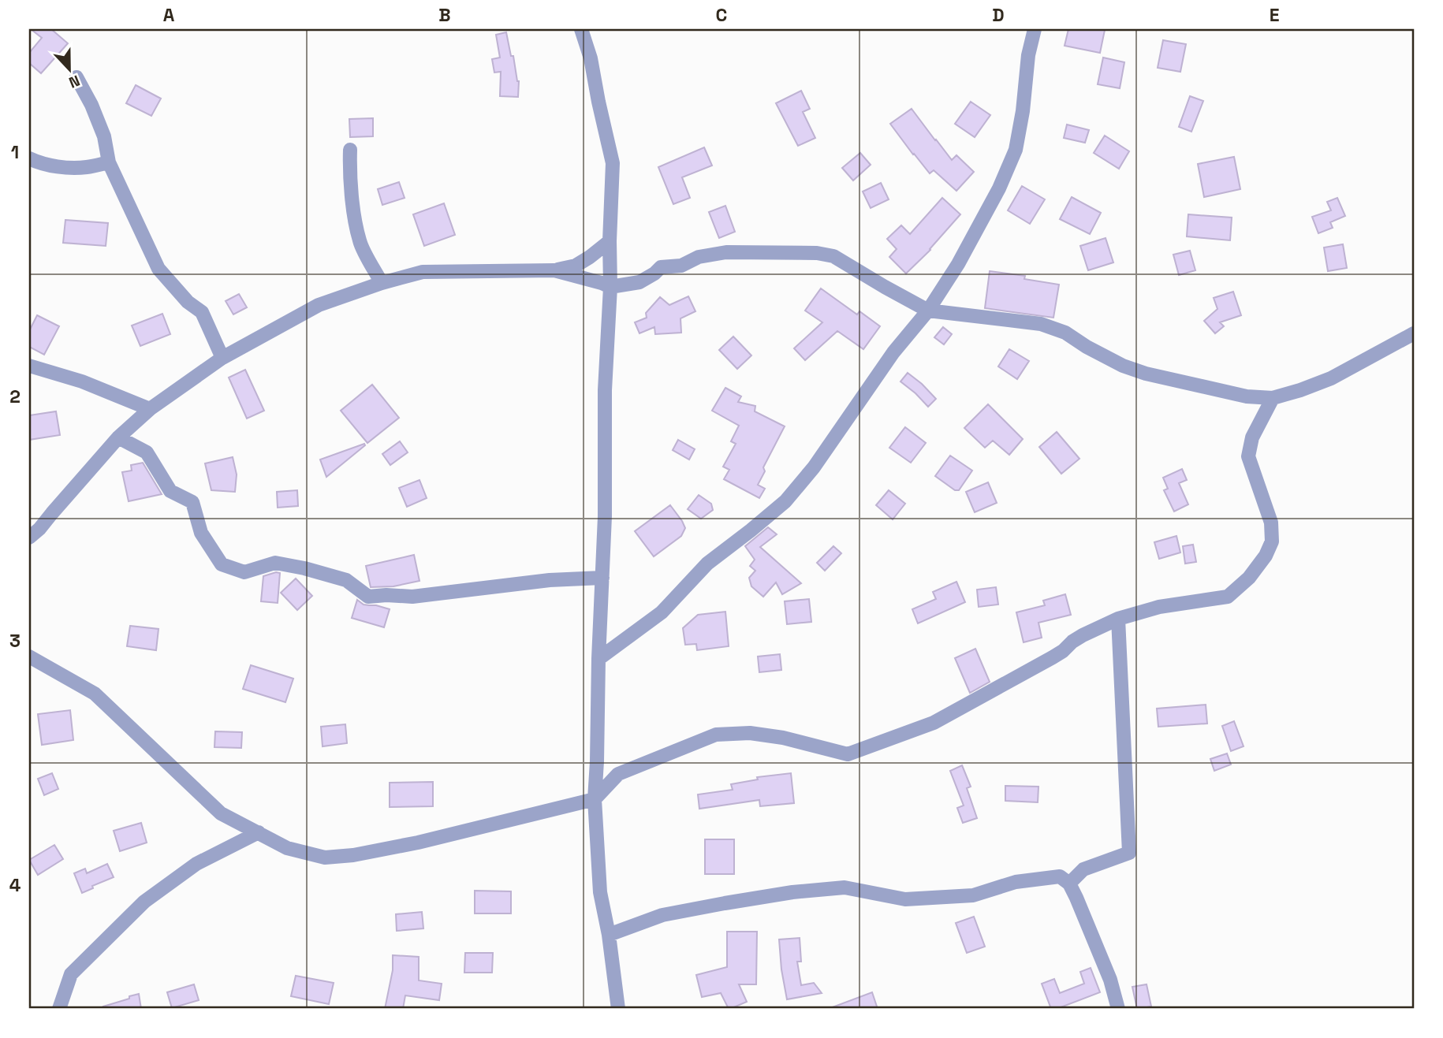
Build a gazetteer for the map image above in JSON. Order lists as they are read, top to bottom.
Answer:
{
  "north": "bottom",
  "grid": {
    "columns": [
      "A",
      "B",
      "C",
      "D",
      "E"
    ],
    "rows": [
      "1",
      "2",
      "3",
      "4"
    ]
  }
}
